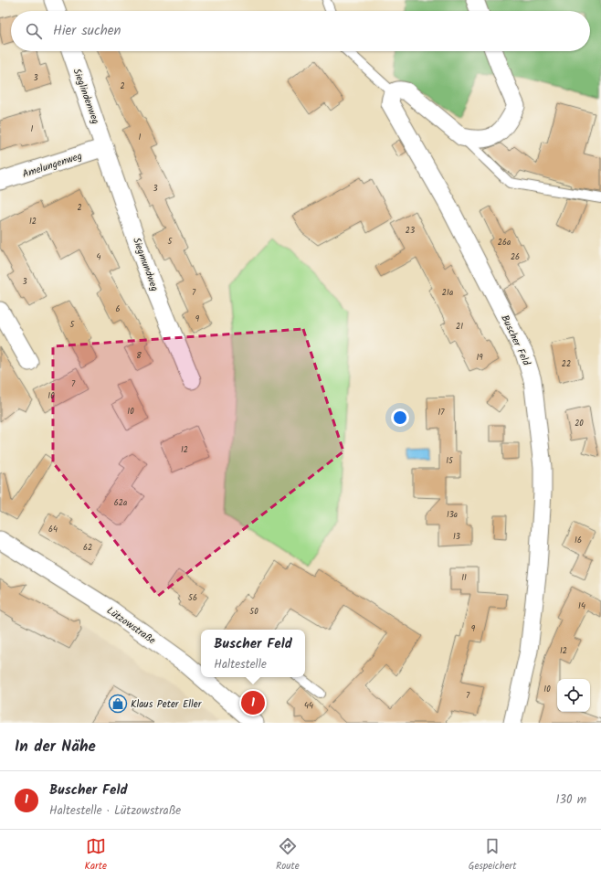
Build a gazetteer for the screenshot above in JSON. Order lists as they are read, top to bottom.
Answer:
{
  "streets": {
    "street": [
      "Sieglindenweg",
      "Amelungenweg",
      "Siegmundweg",
      "Buscher Feld",
      "Lützowstraße"
    ]
  },
  "crossings": [
    ["Sieglindenweg", "Amelungenweg"],
    ["Sieglindenweg", "Siegmundweg"],
    ["Amelungenweg", "Siegmundweg"]
  ],
  "places": {
    "shop": ["Klaus Peter Eller"]
  },
  "house_numbers": [
    "3",
    "2",
    "1",
    "1",
    "3",
    "2",
    "12",
    "23",
    "5",
    "26a",
    "4",
    "26",
    "3",
    "7",
    "21a",
    "6",
    "9",
    "5",
    "21",
    "8",
    "19",
    "22",
    "7",
    "10",
    "10",
    "17",
    "20",
    "12",
    "15",
    "62a",
    "13a",
    "64",
    "13",
    "16",
    "62",
    "11",
    "56",
    "14",
    "50",
    "9",
    "12",
    "10",
    "7",
    "44"
  ],
  "page": {
    "search": "Hier suchen",
    "popup": ["Buscher Feld", "Haltestelle"],
    "pins": "1",
    "heading": "In der Nähe",
    "list": [
      {
        "mark": "1",
        "name": "Buscher Feld",
        "note": "Haltestelle · Lützowstraße",
        "value": "130 m"
      }
    ],
    "nav": ["Karte", "Route", "Gespeichert"]
  }
}
